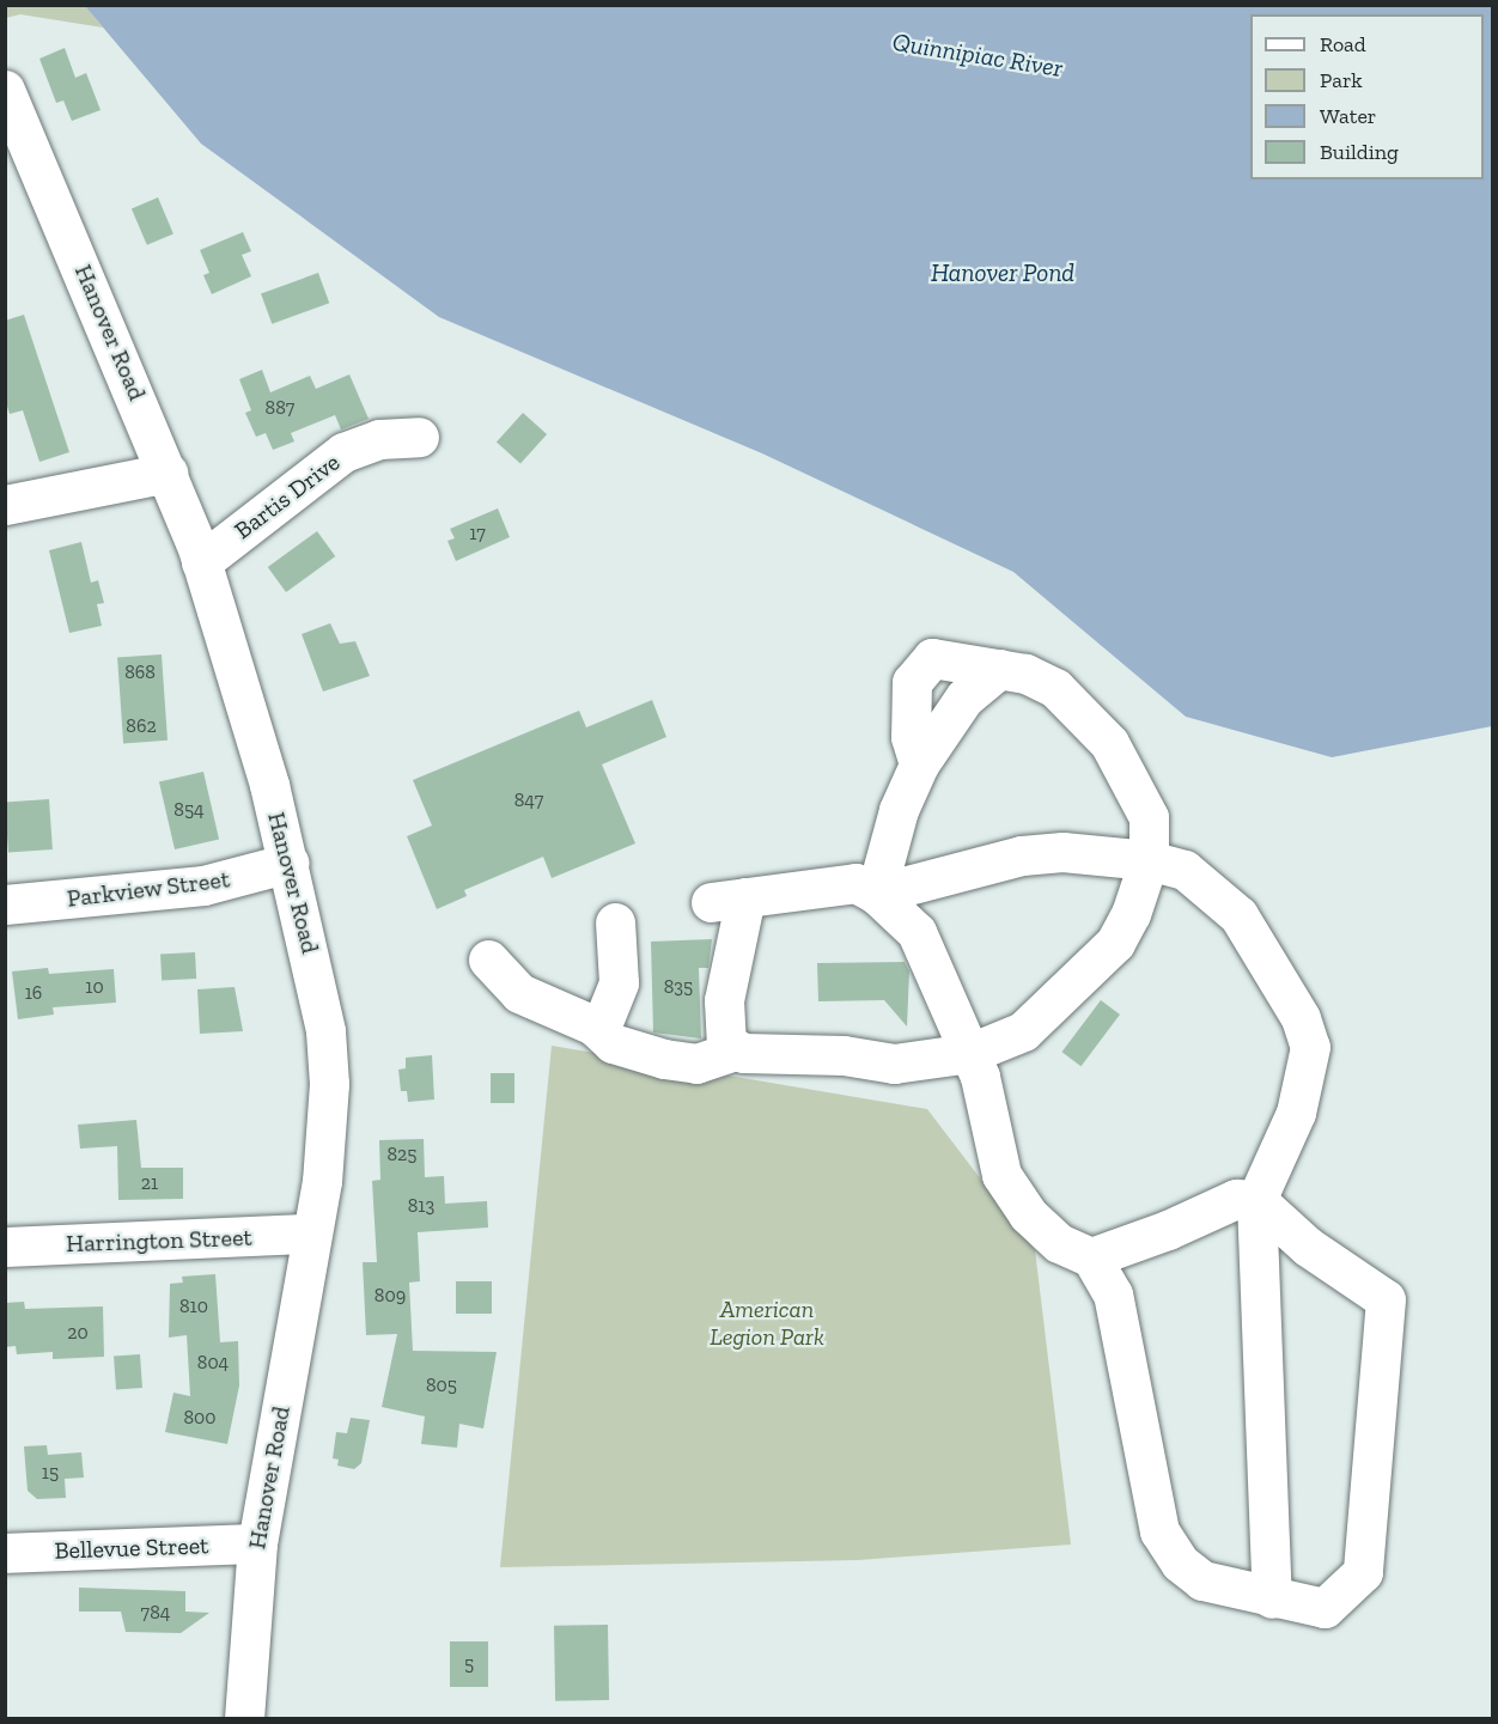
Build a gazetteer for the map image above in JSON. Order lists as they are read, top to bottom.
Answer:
{
  "streets": {
    "main road": [
      "Hanover Road",
      "Bartis Drive",
      "Parkview Street",
      "Harrington Street",
      "Bellevue Street"
    ]
  },
  "crossings": [
    ["Hanover Road", "Bartis Drive"],
    ["Hanover Road", "Parkview Street"],
    ["Hanover Road", "Harrington Street"],
    ["Hanover Road", "Bellevue Street"]
  ],
  "water": ["Quinnipiac River", "Hanover Pond"],
  "parks": ["American Legion Park"],
  "house_numbers": [
    "887",
    "17",
    "868",
    "862",
    "847",
    "854",
    "10",
    "835",
    "16",
    "825",
    "21",
    "813",
    "809",
    "810",
    "20",
    "804",
    "805",
    "800",
    "15",
    "784",
    "5"
  ],
  "legend": [
    "Road",
    "Park",
    "Water",
    "Building"
  ]
}
